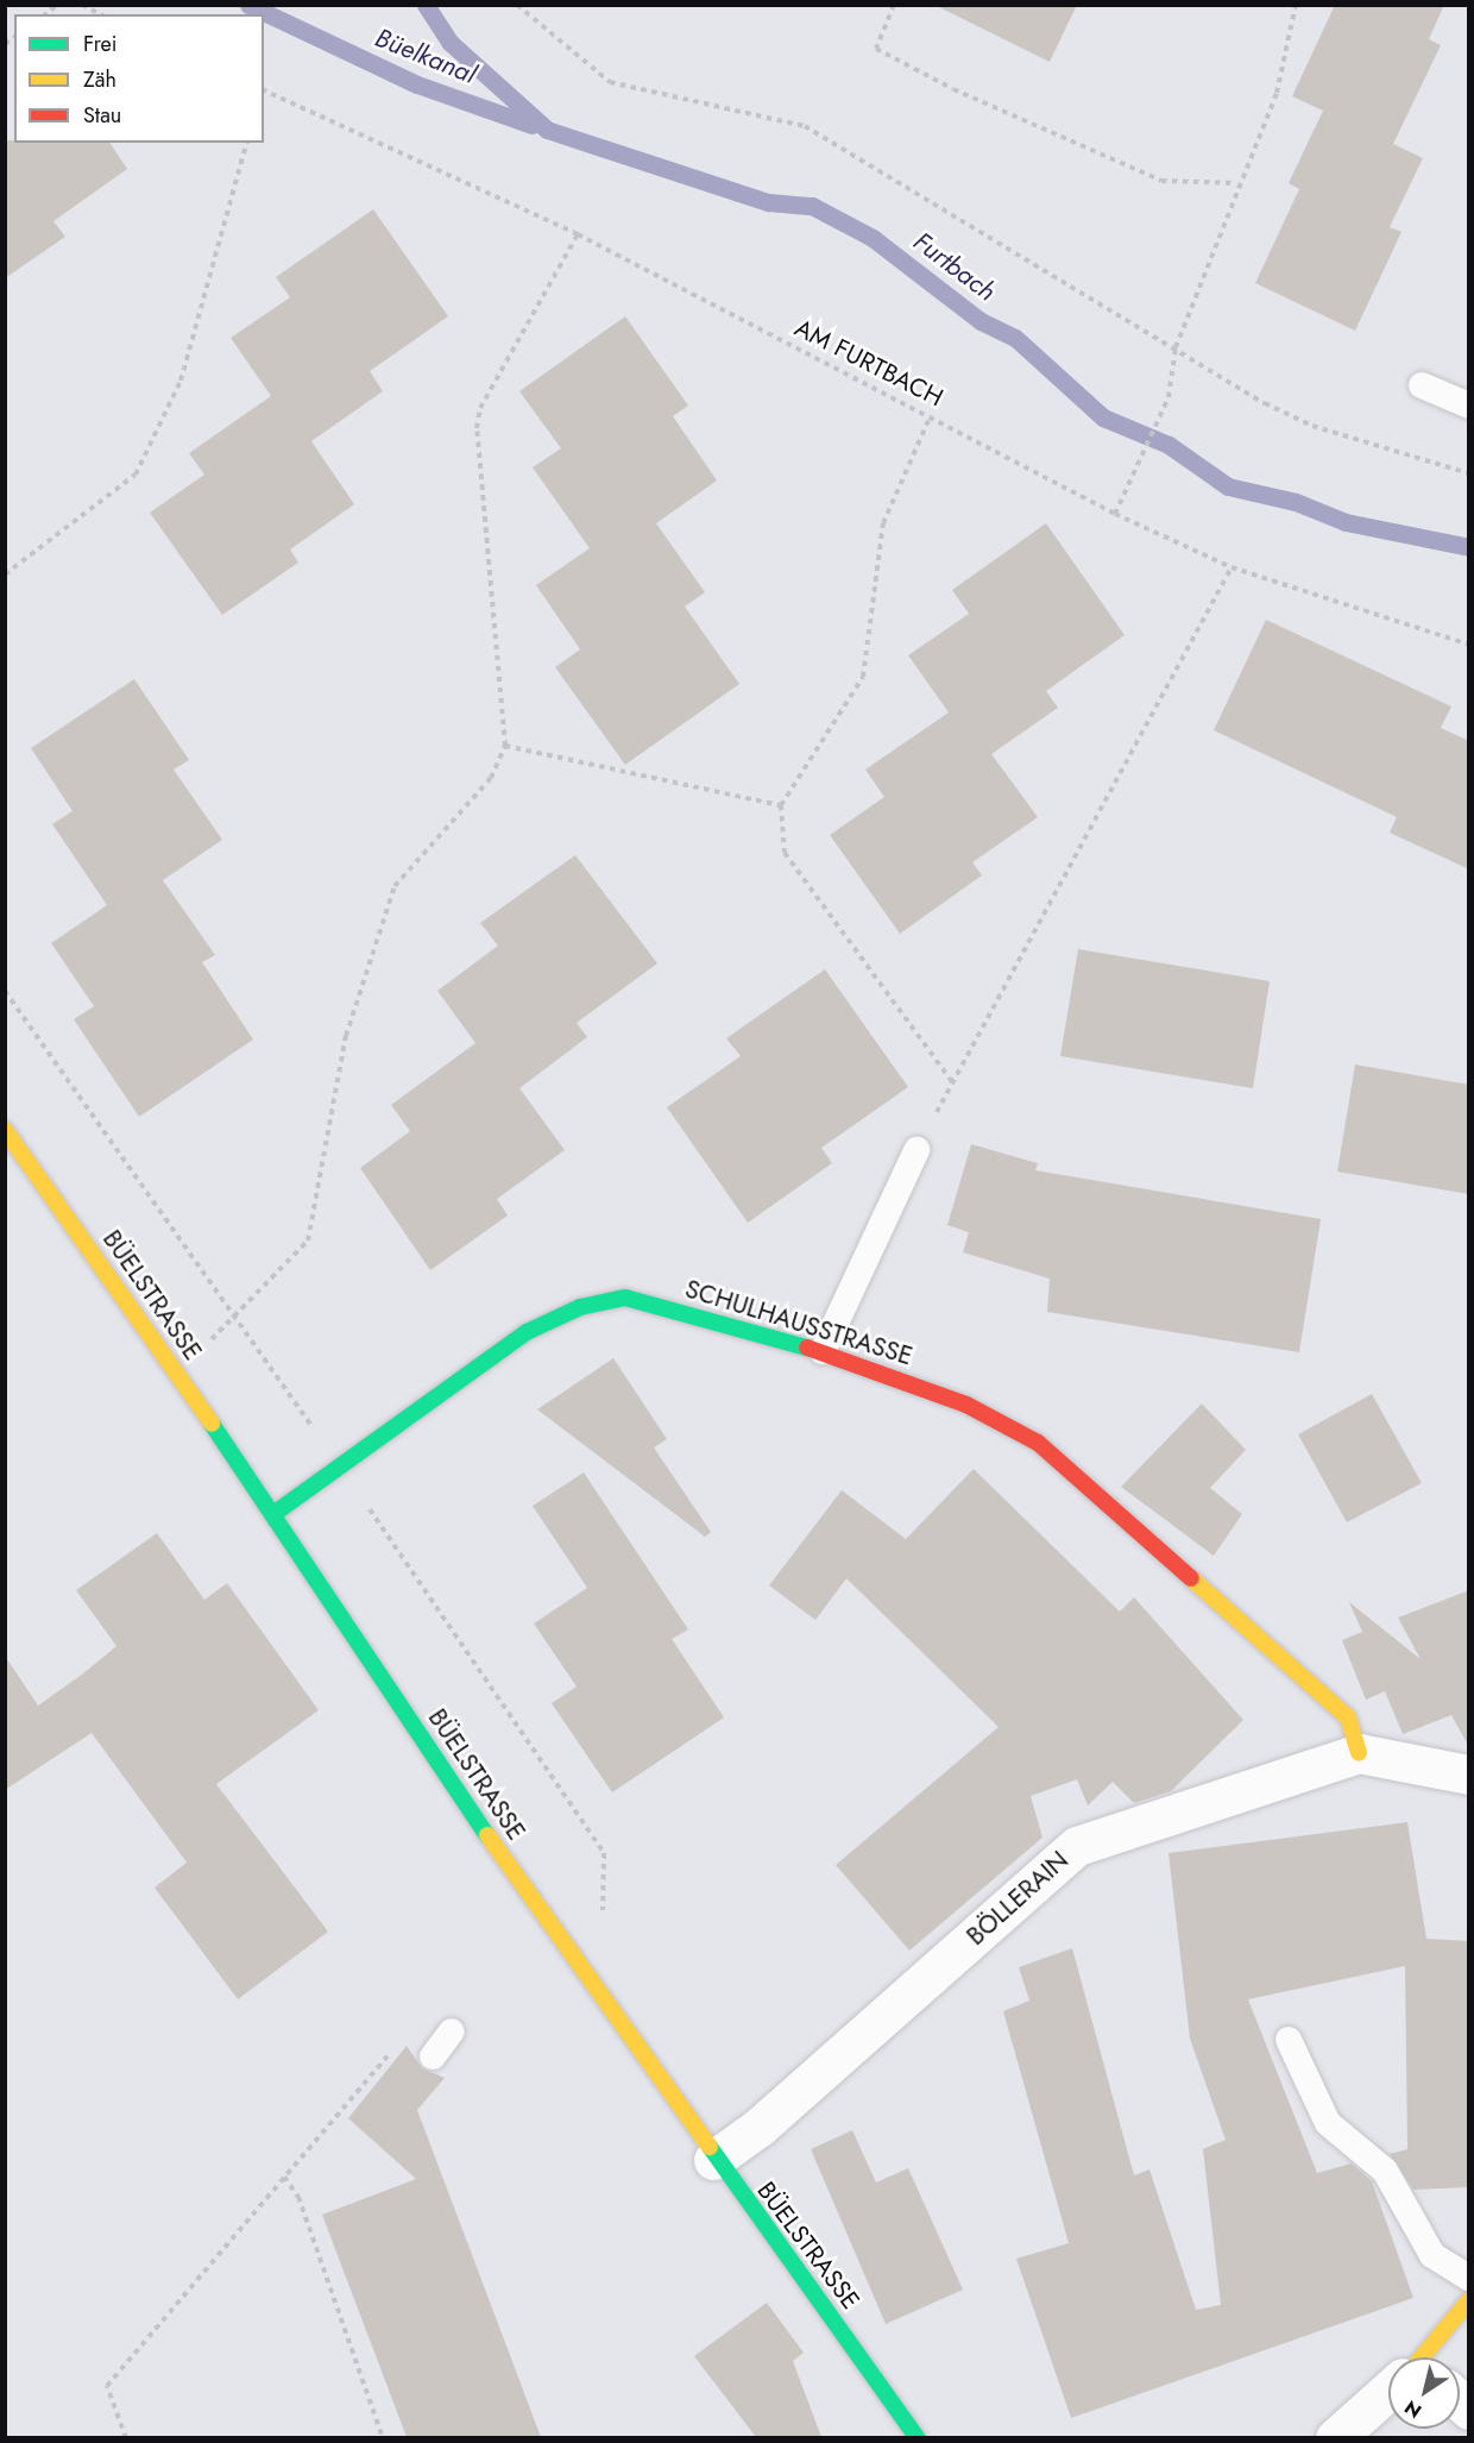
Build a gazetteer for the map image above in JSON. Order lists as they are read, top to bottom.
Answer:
{
  "streets": {
    "street": ["BÜELSTRASSE", "SCHULHAUSSTRASSE", "BÖLLERAIN"],
    "path": ["AM FURTBACH"]
  },
  "crossings": [
    ["BÜELSTRASSE", "SCHULHAUSSTRASSE"],
    ["BÜELSTRASSE", "BÖLLERAIN"],
    ["SCHULHAUSSTRASSE", "BÖLLERAIN"]
  ],
  "water": ["Büelkanal", "Furtbach"],
  "legend": ["Frei", "Zäh", "Stau"],
  "north": "bottom left"
}
